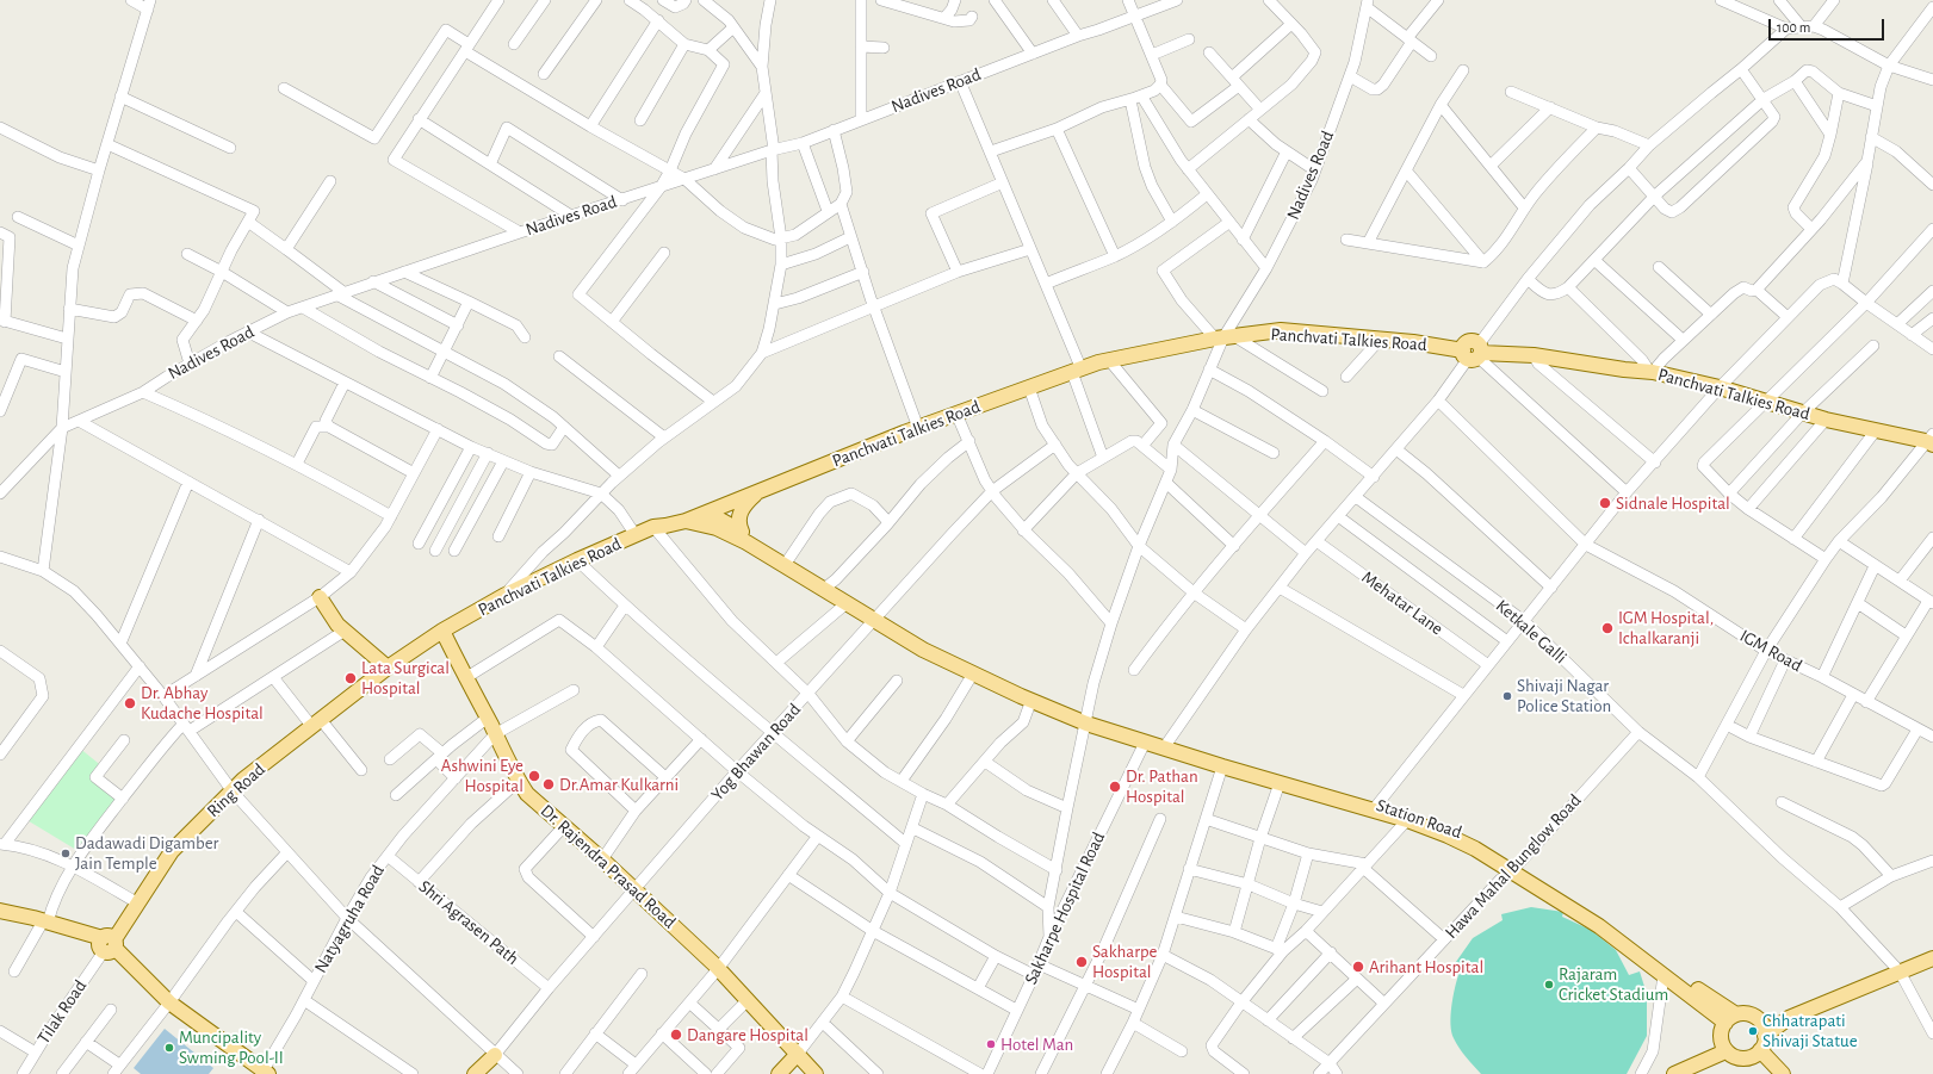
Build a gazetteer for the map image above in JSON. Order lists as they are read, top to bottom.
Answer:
{
  "streets": {
    "main road": [
      "Panchvati Talkies Road",
      "Ring Road",
      "Station Road",
      "Dr. Rajendra Prasad Road"
    ],
    "street": [
      "Nadives Road",
      "Mehatar Lane",
      "Ketkale Galli",
      "IGM Road",
      "Yog Bhawan Road",
      "Hawa Mahal Bunglow Road",
      "Sakharpe Hospital Road",
      "Natyagruha Road",
      "Shri Agrasen Path",
      "Tilak Road"
    ]
  },
  "crossings": [
    ["Nadives Road", "Panchvati Talkies Road"],
    ["Panchvati Talkies Road", "Ring Road"],
    ["Panchvati Talkies Road", "Dr. Rajendra Prasad Road"],
    ["Ketkale Galli", "Hawa Mahal Bunglow Road"],
    ["Yog Bhawan Road", "Dr. Rajendra Prasad Road"],
    ["Yog Bhawan Road", "Shri Agrasen Path"],
    ["Ring Road", "Tilak Road"],
    ["Station Road", "Hawa Mahal Bunglow Road"],
    ["Station Road", "Sakharpe Hospital Road"],
    ["Dr. Rajendra Prasad Road", "Natyagruha Road"],
    ["Natyagruha Road", "Shri Agrasen Path"]
  ],
  "places": [
    "Sidnale Hospital",
    "IGM Hospital, Ichalkaranji",
    "Lata Surgical Hospital",
    "Shivaji Nagar Police Station",
    "Dr. Abhay Kudache Hospital",
    "Ashwini Eye Hospital",
    "Dr.Amar Kulkarni",
    "Dr. Pathan Hospital",
    "Dadawadi Digamber Jain Temple",
    "Sakharpe Hospital",
    "Arihant Hospital",
    "Rajaram Cricket Stadium",
    "Chhatrapati Shivaji Statue",
    "Dangare Hospital",
    "Hotel Man",
    "Muncipality Swming Pool-II"
  ],
  "scale_bar": "100 m"
}
